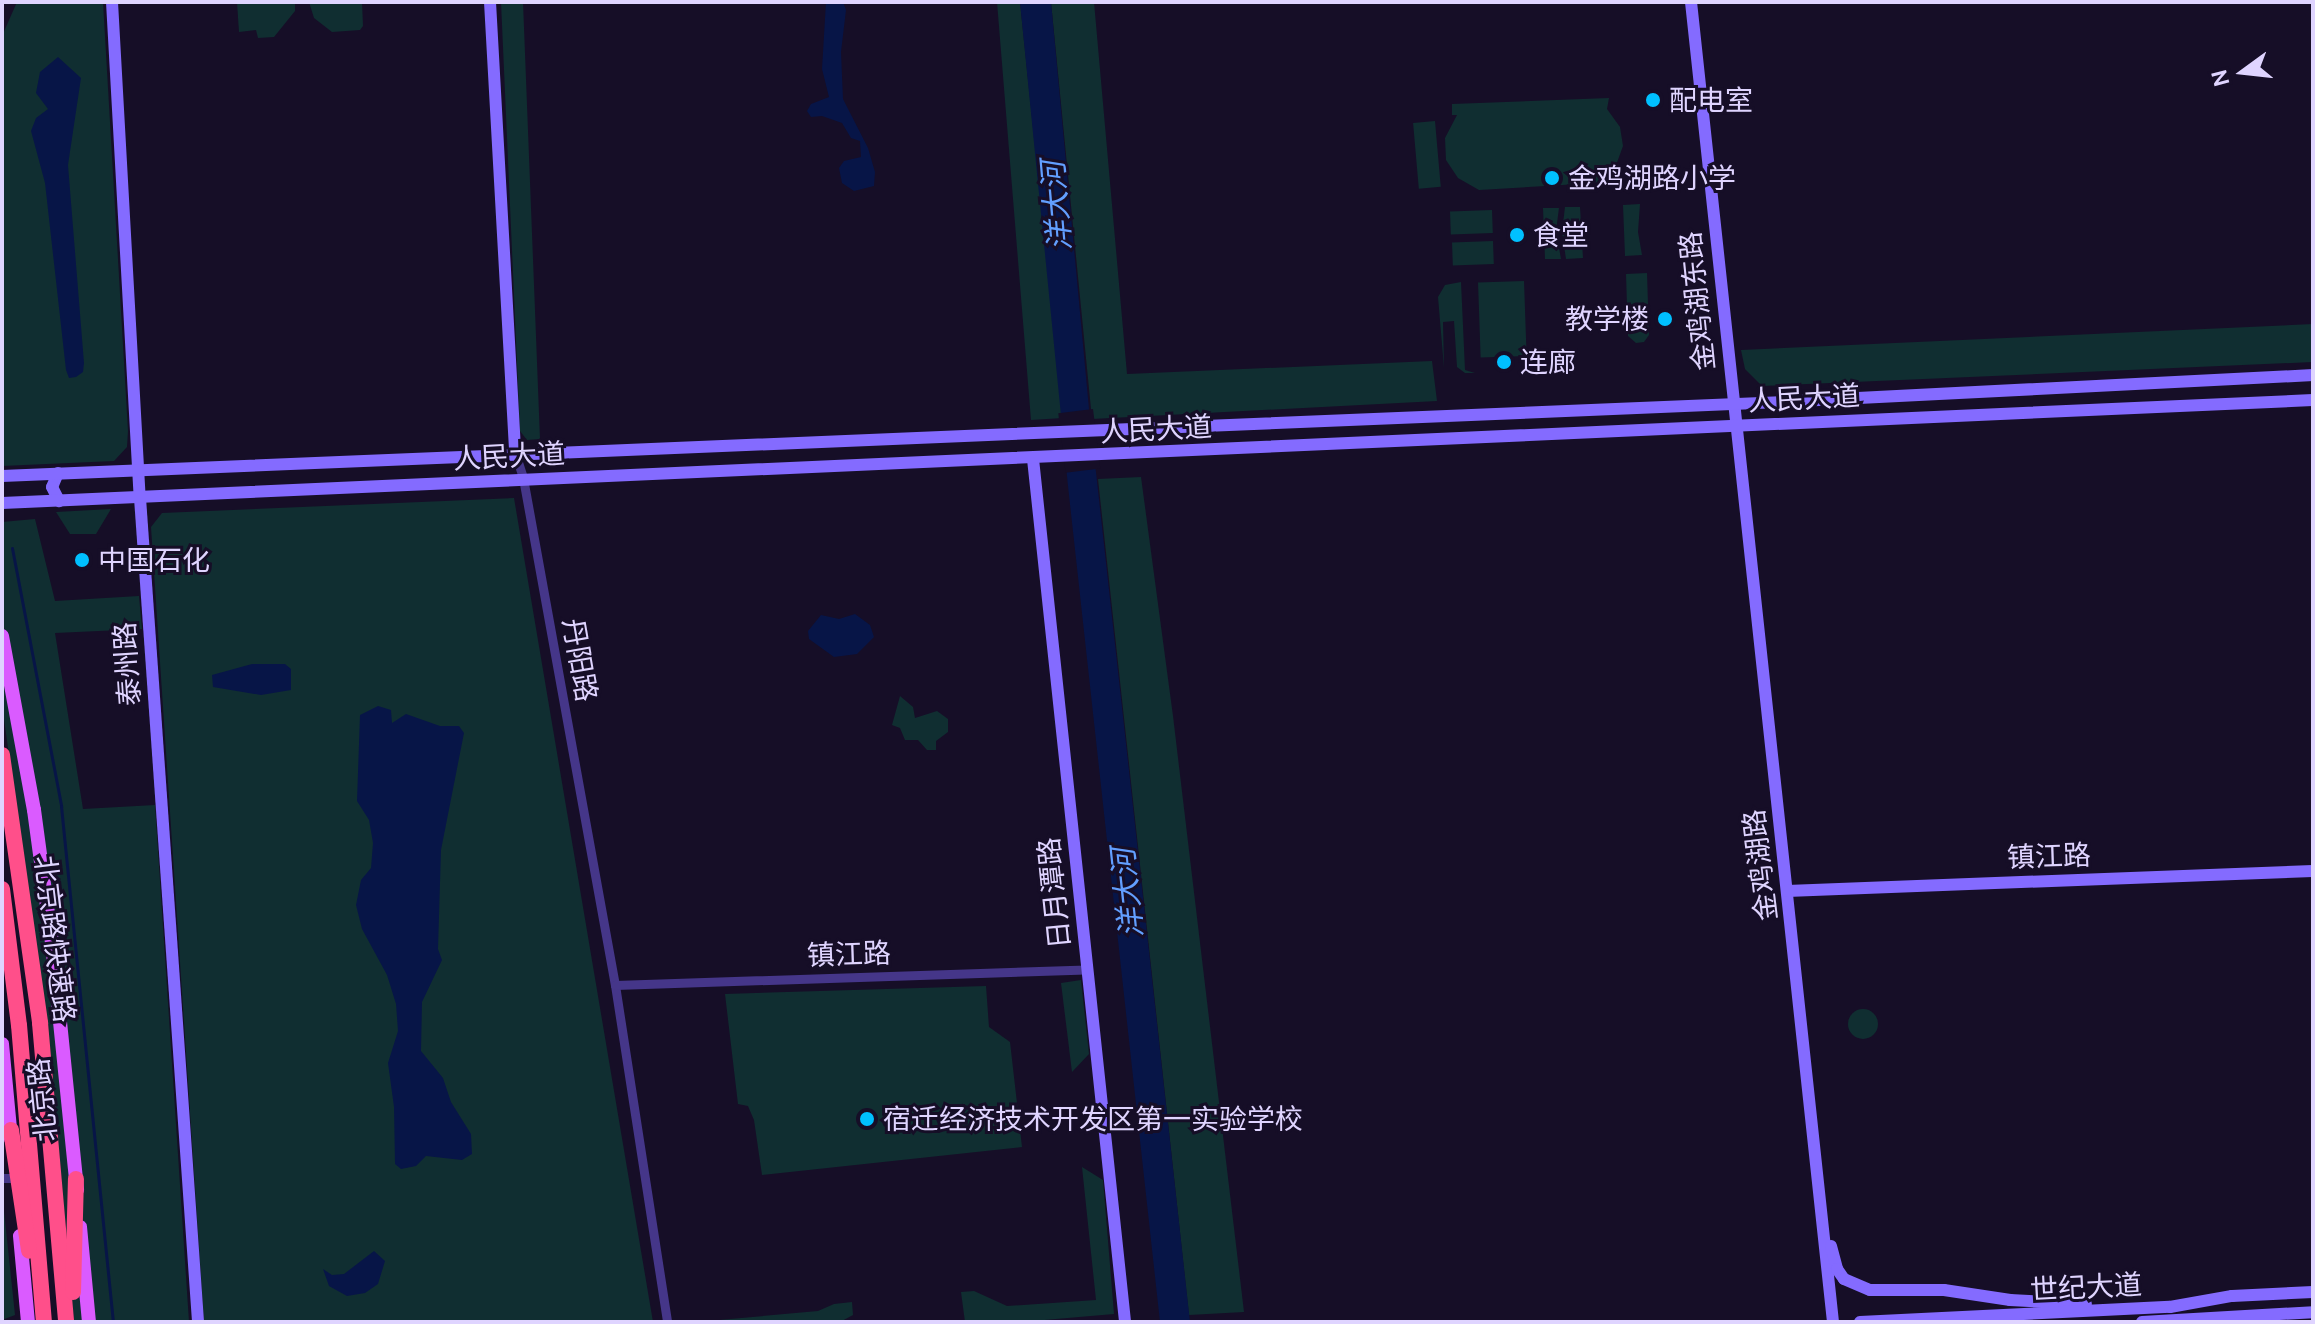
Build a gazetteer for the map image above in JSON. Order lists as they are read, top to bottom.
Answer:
{
  "streets": {
    "highway": ["北京路快速路"],
    "main road": ["北京路"],
    "street": [
      "金鸡湖东路",
      "人民大道",
      "丹阳路",
      "泰州路",
      "镇江路",
      "金鸡湖路",
      "日月潭路",
      "世纪大道"
    ]
  },
  "crossings": [
    ["金鸡湖东路", "人民大道"],
    ["金鸡湖东路", "金鸡湖路"],
    ["人民大道", "丹阳路"],
    ["人民大道", "泰州路"],
    ["人民大道", "金鸡湖路"],
    ["人民大道", "日月潭路"],
    ["丹阳路", "镇江路"],
    ["镇江路", "金鸡湖路"],
    ["镇江路", "日月潭路"]
  ],
  "water": ["洋大河"],
  "places": [
    "配电室",
    "金鸡湖路小学",
    "食堂",
    "教学楼",
    "连廊",
    "中国石化",
    "宿迁经济技术开发区第一实验学校"
  ],
  "north": "left"
}
